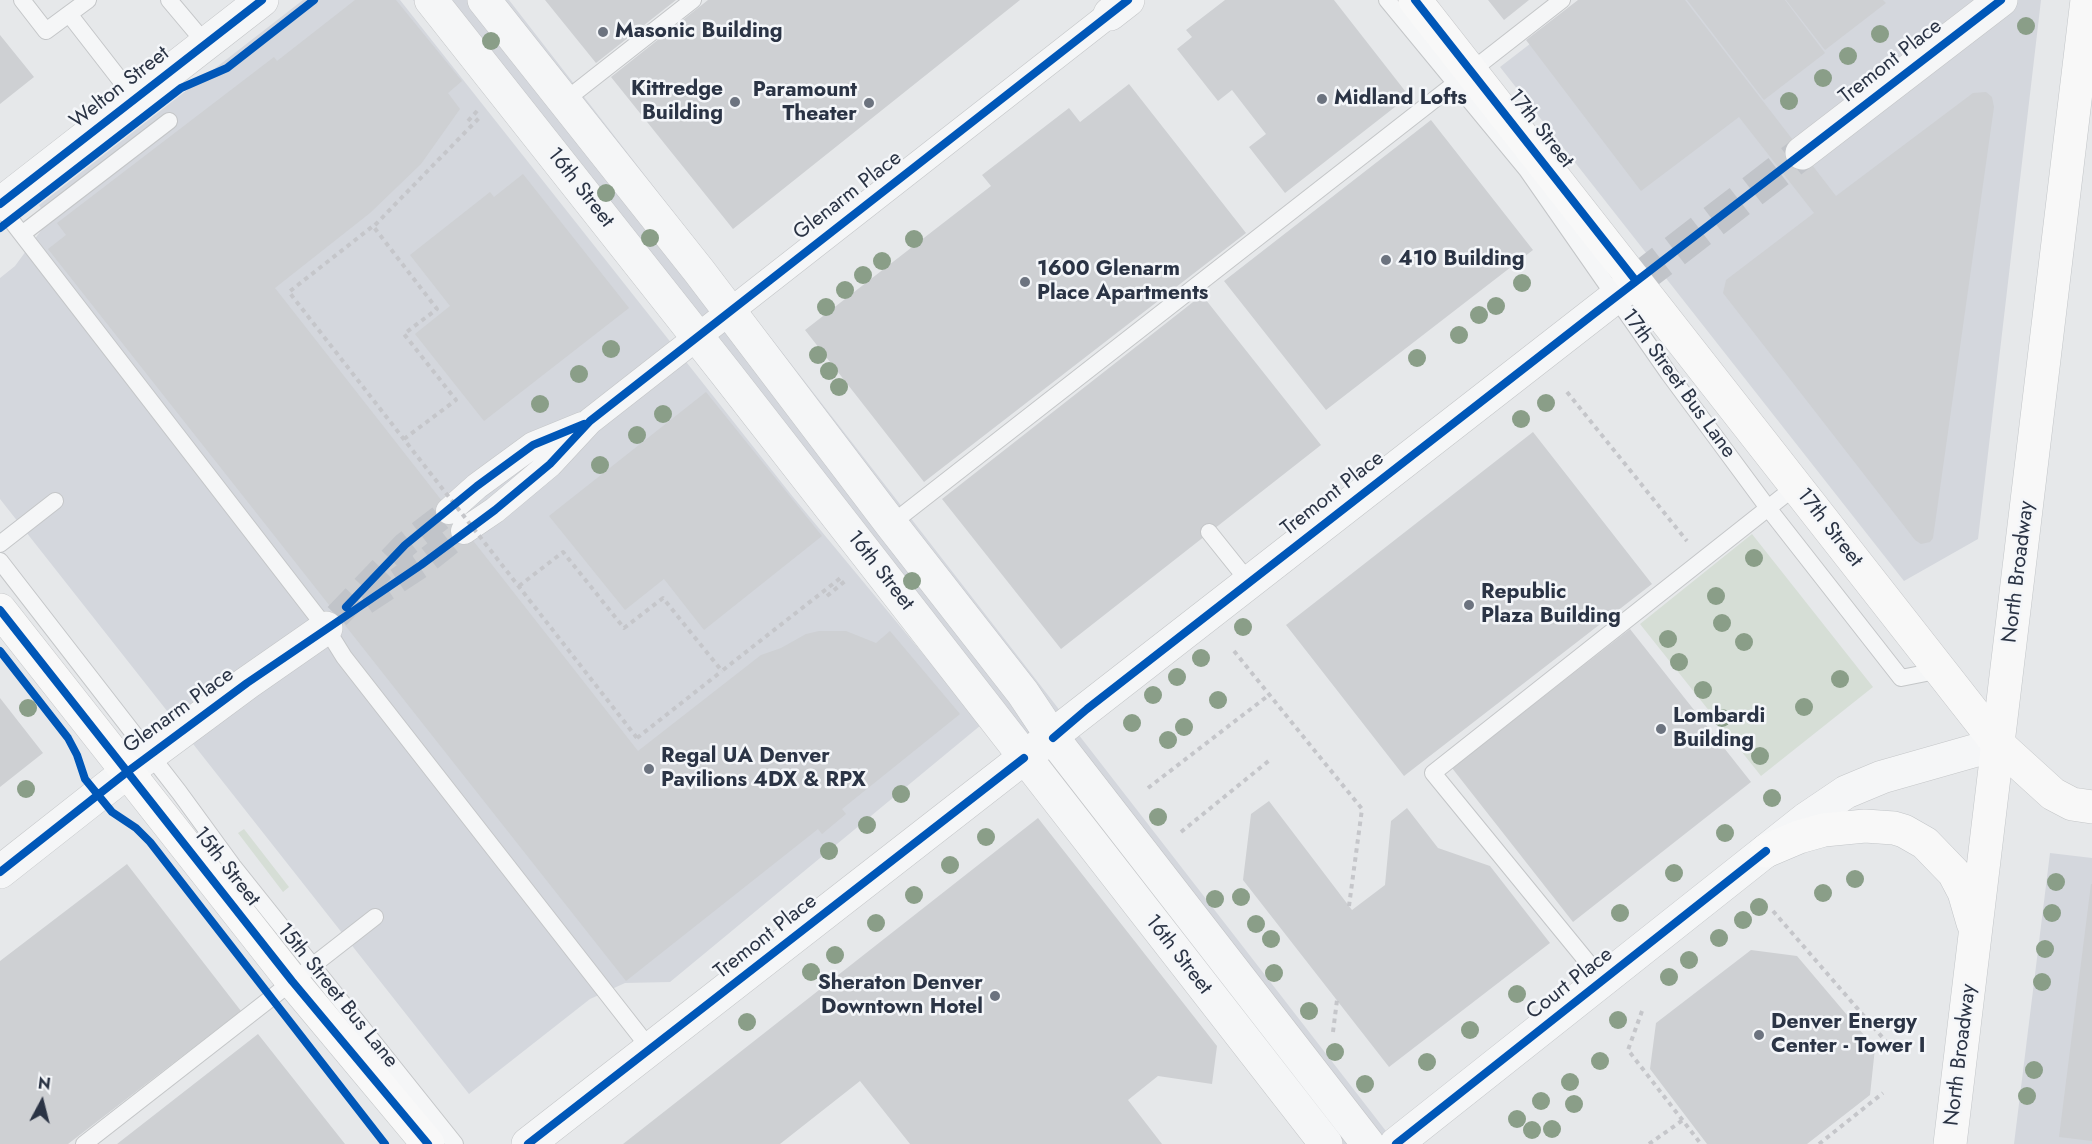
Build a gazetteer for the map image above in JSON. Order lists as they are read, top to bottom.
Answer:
{
  "streets": {
    "main road": ["17th Street", "North Broadway", "15th Street"],
    "street": [
      "Tremont Place",
      "Welton Street",
      "16th Street",
      "Glenarm Place",
      "Court Place"
    ],
    "lane": ["17th Street Bus Lane", "15th Street Bus Lane"]
  },
  "crossings": [
    ["Tremont Place", "17th Street"],
    ["Tremont Place", "16th Street"],
    ["Tremont Place", "17th Street Bus Lane"],
    ["17th Street", "17th Street Bus Lane"],
    ["17th Street", "North Broadway"],
    ["17th Street", "Court Place"],
    ["16th Street", "Glenarm Place"],
    ["Glenarm Place", "15th Street"],
    ["North Broadway", "Court Place"],
    ["15th Street", "15th Street Bus Lane"]
  ],
  "places": [
    "Masonic Building",
    "Midland Lofts",
    "Kittredge Building",
    "Paramount Theater",
    "410 Building",
    "1600 Glenarm Place Apartments",
    "Republic Plaza Building",
    "Lombardi Building",
    "Regal UA Denver Pavilions 4DX & RPX",
    "Sheraton Denver Downtown Hotel",
    "Denver Energy Center - Tower I"
  ],
  "north": "top"
}
